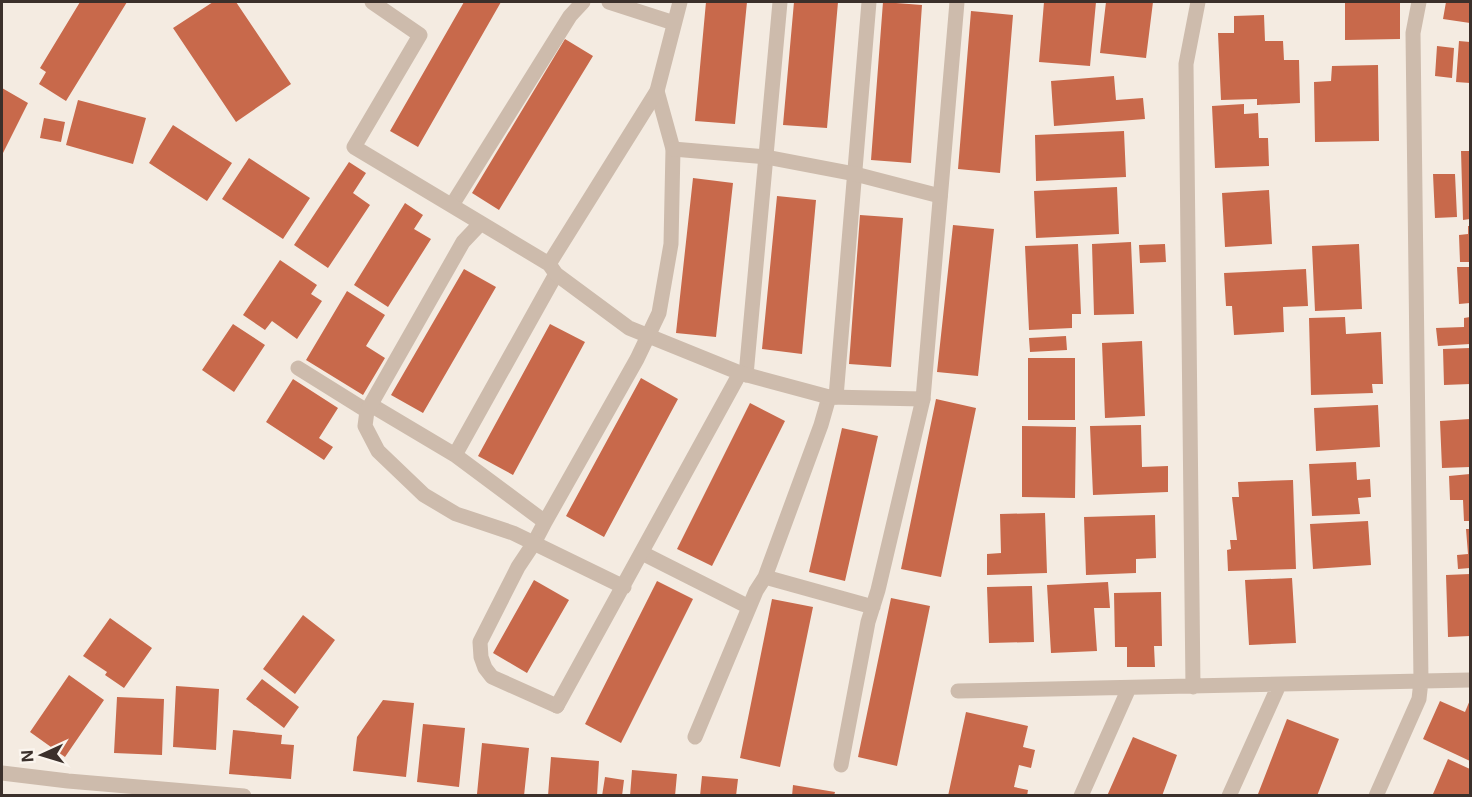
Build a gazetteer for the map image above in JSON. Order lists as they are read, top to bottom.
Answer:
{
  "north": "left"
}
